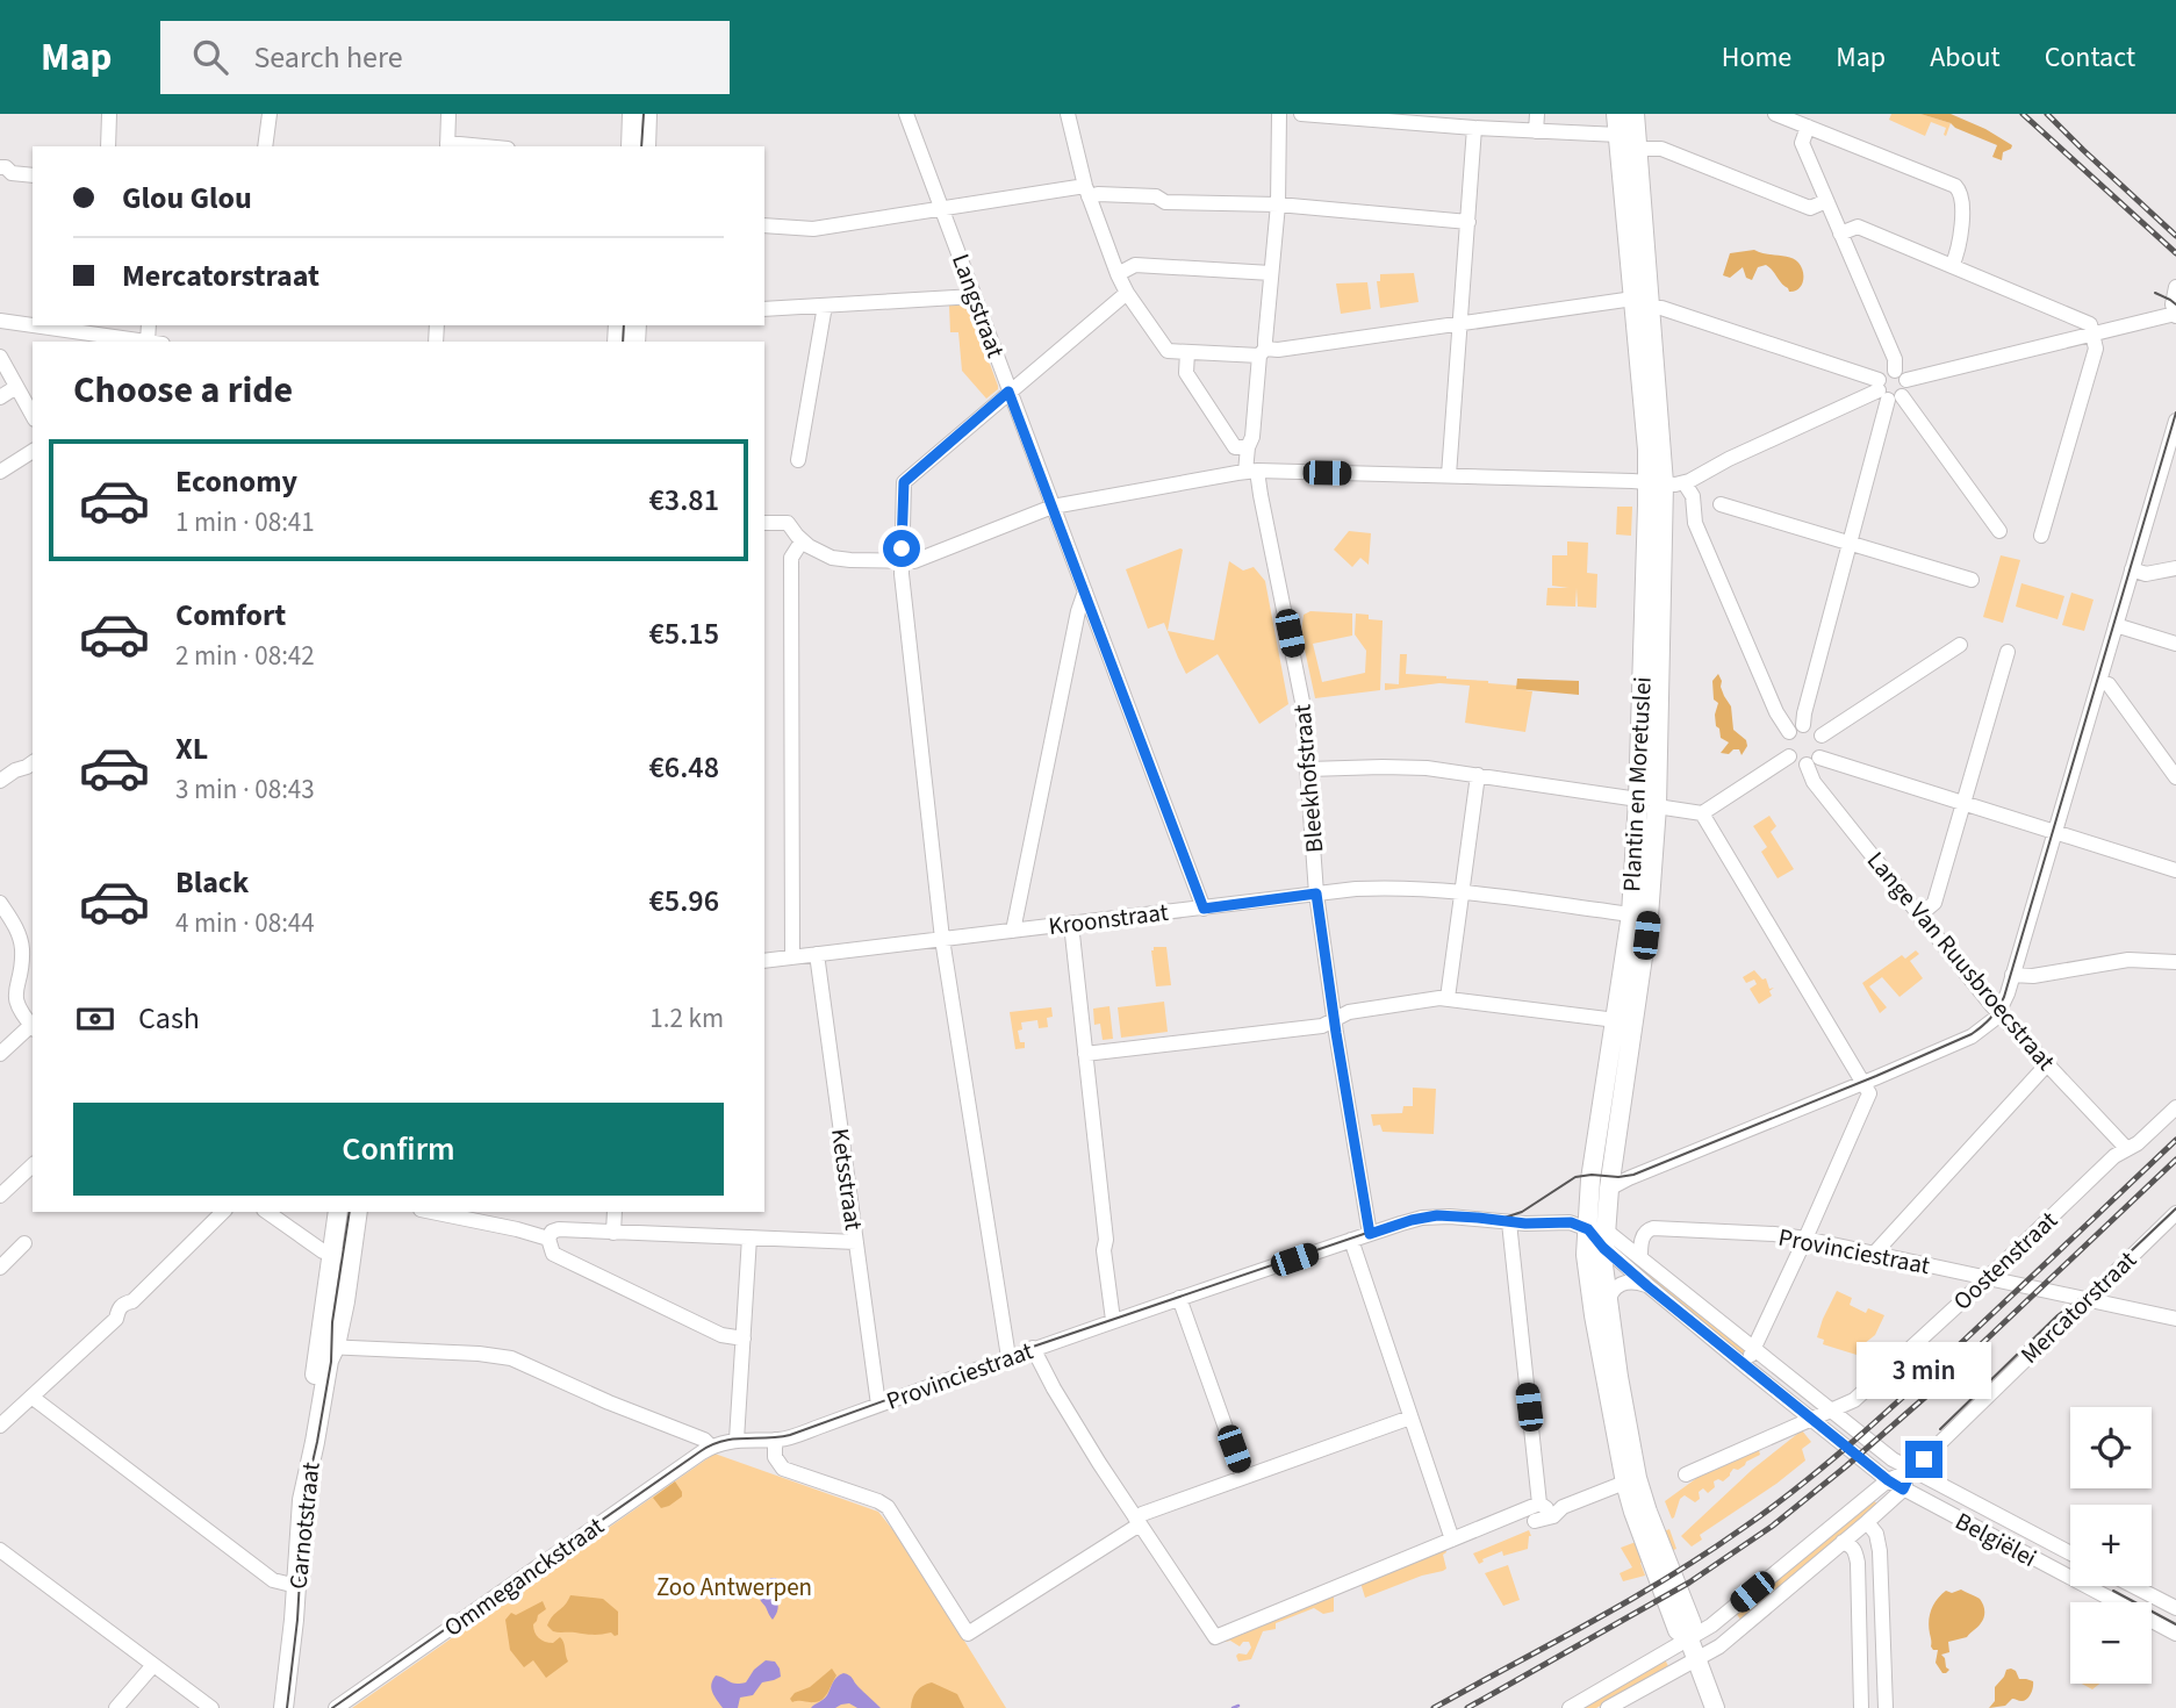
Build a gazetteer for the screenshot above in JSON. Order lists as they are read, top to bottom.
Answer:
{
  "streets": {
    "main road": ["Plantin en Moretuslei", "Carnotstraat"],
    "street": [
      "Langstraat",
      "Bleekhofstraat",
      "Kroonstraat",
      "Lange Van Ruusbroecstraat",
      "Ketsstraat",
      "Provinciestraat",
      "Oostenstraat",
      "Mercatorstraat",
      "Belgiëlei",
      "Ommeganckstraat"
    ]
  },
  "crossings": [
    ["Langstraat", "Kroonstraat"],
    ["Bleekhofstraat", "Kroonstraat"],
    ["Bleekhofstraat", "Provinciestraat"],
    ["Plantin en Moretuslei", "Kroonstraat"],
    ["Plantin en Moretuslei", "Provinciestraat"],
    ["Plantin en Moretuslei", "Mercatorstraat"],
    ["Plantin en Moretuslei", "Belgiëlei"],
    ["Kroonstraat", "Ketsstraat"],
    ["Lange Van Ruusbroecstraat", "Oostenstraat"],
    ["Ketsstraat", "Provinciestraat"],
    ["Provinciestraat", "Oostenstraat"],
    ["Provinciestraat", "Mercatorstraat"],
    ["Provinciestraat", "Belgiëlei"],
    ["Provinciestraat", "Ommeganckstraat"],
    ["Oostenstraat", "Belgiëlei"],
    ["Mercatorstraat", "Belgiëlei"]
  ],
  "parks": ["Zoo Antwerpen"],
  "page": {
    "header": "Map",
    "search": "Search here",
    "nav": [
      "Home",
      "Map",
      "About",
      "Contact"
    ],
    "banner": ["Glou Glou", "Mercatorstraat"],
    "heading": "Choose a ride",
    "list": [
      {
        "name": "Economy",
        "note": "1 min · 08:41",
        "value": "€3.81"
      },
      {
        "name": "Comfort",
        "note": "2 min · 08:42",
        "value": "€5.15"
      },
      {
        "name": "XL",
        "note": "3 min · 08:43",
        "value": "€6.48"
      },
      {
        "name": "Black",
        "note": "4 min · 08:44",
        "value": "€5.96"
      }
    ],
    "pay": ["Cash", "1.2 km"],
    "buttons": "Confirm",
    "bubble": "3 min",
    "map_buttons": ["+", "−"]
  }
}
